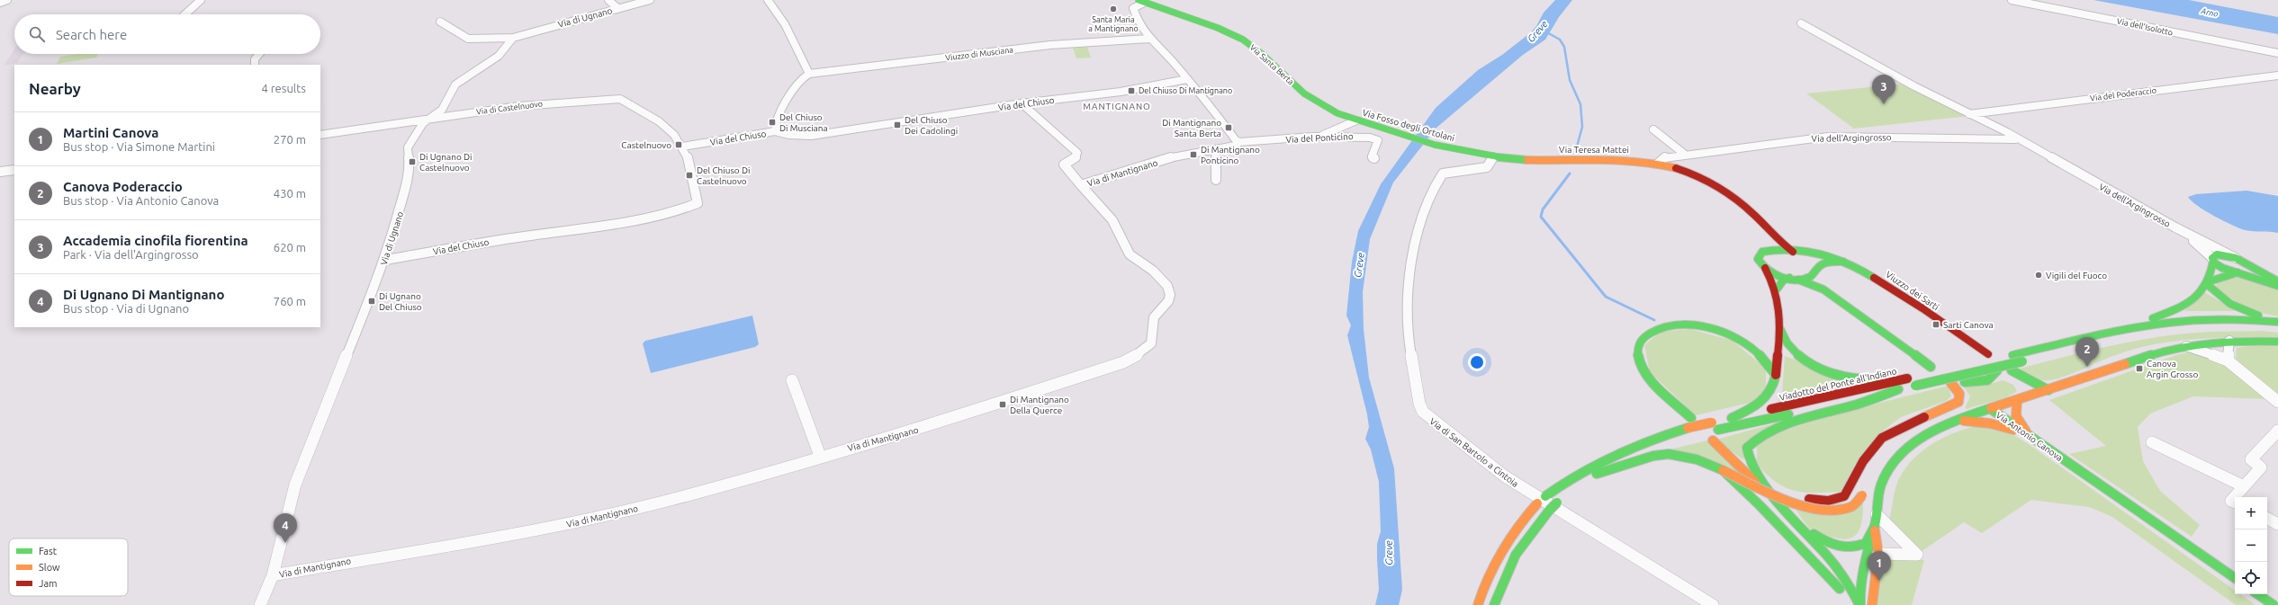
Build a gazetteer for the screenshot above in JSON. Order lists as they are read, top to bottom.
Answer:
{
  "streets": {
    "main road": [
      "Via Santa Berta",
      "Via Fosso degli Ortolani",
      "Via dell'Argingrosso",
      "Via Teresa Mattei",
      "Viuzzo dei Sarti",
      "Viadotto del Ponte all'Indiano",
      "Via Antonio Canova"
    ],
    "street": [
      "Via di Ugnano",
      "Via dell'Isolotto",
      "Viuzzo di Musciana",
      "Via del Poderaccio",
      "Via del Chiuso",
      "Via di Castelnuovo",
      "Via del Ponticino",
      "Via di Mantignano",
      "Via di San Bartolo a Cintoia"
    ]
  },
  "crossings": [
    ["Via di Ugnano", "Via del Chiuso"],
    ["Via di Ugnano", "Via di Castelnuovo"],
    ["Via di Ugnano", "Via di Mantignano"],
    ["Via Santa Berta", "Via Fosso degli Ortolani"],
    ["Via del Poderaccio", "Via dell'Argingrosso"],
    ["Via del Chiuso", "Via di Castelnuovo"],
    ["Via Fosso degli Ortolani", "Via del Ponticino"],
    ["Via Fosso degli Ortolani", "Via Teresa Mattei"],
    ["Via Fosso degli Ortolani", "Via di San Bartolo a Cintoia"],
    ["Via del Ponticino", "Via di Mantignano"],
    ["Via dell'Argingrosso", "Via Teresa Mattei"],
    ["Via Teresa Mattei", "Viuzzo dei Sarti"],
    ["Via Teresa Mattei", "Via di San Bartolo a Cintoia"]
  ],
  "districts": ["MANTIGNANO"],
  "water": ["Arno", "Greve"],
  "places": {
    "other": ["Santa Maria a Mantignano", "Vigili del Fuoco"],
    "transit": [
      "Del Chiuso Di Mantignano",
      "Del Chiuso Di Musciana",
      "Del Chiuso Dei Cadolingi",
      "Di Mantignano Santa Berta",
      "Castelnuovo",
      "Di Mantignano Ponticino",
      "Di Ugnano Di Castelnuovo",
      "Del Chiuso Di Castelnuovo",
      "Di Ugnano Del Chiuso",
      "Sarti Canova",
      "Canova Argin Grosso",
      "Di Mantignano Della Querce"
    ]
  },
  "legend": ["Fast", "Slow", "Jam"],
  "page": {
    "search": "Search here",
    "heading": ["Nearby", "4 results"],
    "pins": [
      "3",
      "2",
      "4",
      "1"
    ],
    "list": [
      {
        "mark": "1",
        "name": "Martini Canova",
        "note": "Bus stop · Via Simone Martini",
        "value": "270 m"
      },
      {
        "mark": "2",
        "name": "Canova Poderaccio",
        "note": "Bus stop · Via Antonio Canova",
        "value": "430 m"
      },
      {
        "mark": "3",
        "name": "Accademia cinofila fiorentina",
        "note": "Park · Via dell'Argingrosso",
        "value": "620 m"
      },
      {
        "mark": "4",
        "name": "Di Ugnano Di Mantignano",
        "note": "Bus stop · Via di Ugnano",
        "value": "760 m"
      }
    ],
    "map_buttons": ["+", "−"]
  }
}
